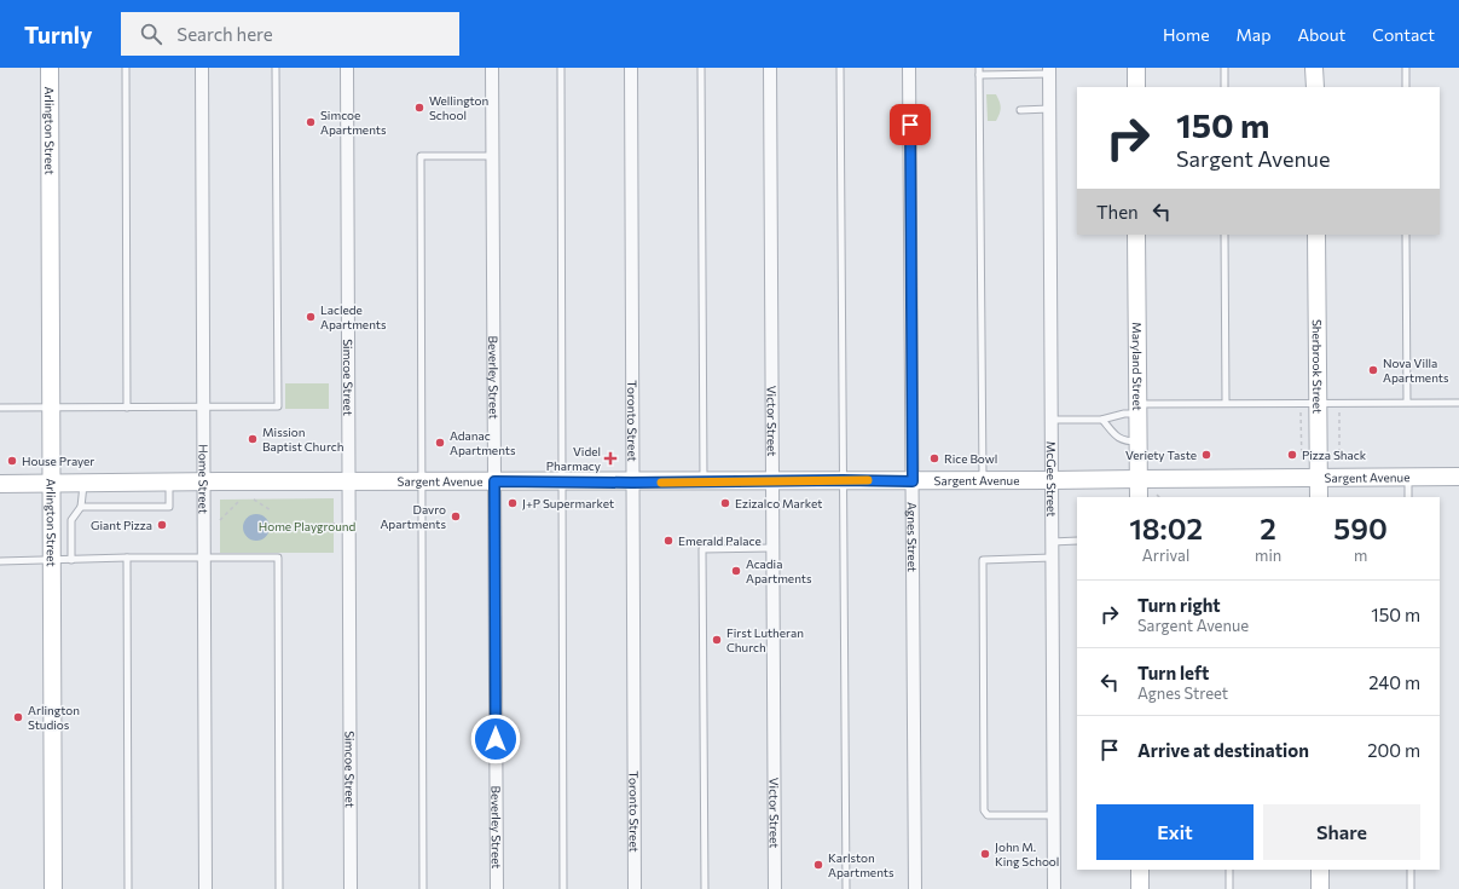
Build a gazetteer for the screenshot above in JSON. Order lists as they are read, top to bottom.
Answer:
{
  "streets": {
    "main road": [
      "Arlington Street",
      "Sherbrook Street",
      "Maryland Street",
      "Sargent Avenue"
    ],
    "street": [
      "Beverley Street",
      "Simcoe Street",
      "Toronto Street",
      "Victor Street",
      "Home Street",
      "McGee Street",
      "Agnes Street"
    ]
  },
  "crossings": [
    ["Arlington Street", "Sargent Avenue"],
    ["Sherbrook Street", "Sargent Avenue"],
    ["Maryland Street", "Sargent Avenue"],
    ["Beverley Street", "Sargent Avenue"],
    ["Simcoe Street", "Sargent Avenue"],
    ["Toronto Street", "Sargent Avenue"],
    ["Victor Street", "Sargent Avenue"],
    ["Home Street", "Sargent Avenue"],
    ["McGee Street", "Sargent Avenue"],
    ["Sargent Avenue", "Agnes Street"]
  ],
  "parks": ["Home Playground"],
  "places": {
    "other": [
      "Wellington School",
      "Simcoe Apartments",
      "Laclede Apartments",
      "Nova Villa Apartments",
      "Mission Baptist Church",
      "Adanac Apartments",
      "Veriety Taste",
      "Pizza Shack",
      "Rice Bowl",
      "House Prayer",
      "J+P Supermarket",
      "Ezizalco Market",
      "Davro Apartments",
      "Giant Pizza",
      "Emerald Palace",
      "Acadia Apartments",
      "First Lutheran Church",
      "Arlington Studios",
      "John M. King School",
      "Karlston Apartments"
    ],
    "health": ["Videl Pharmacy"]
  },
  "page": {
    "header": "Turnly",
    "search": "Search here",
    "nav": [
      "Home",
      "Map",
      "About",
      "Contact"
    ],
    "turn": ["150 m", "Sargent Avenue"],
    "then": "Then",
    "eta": [
      "18:02",
      "Arrival",
      "2",
      "min",
      "590",
      "m"
    ],
    "list": [
      {
        "name": "Turn right",
        "note": "Sargent Avenue",
        "value": "150 m"
      },
      {
        "name": "Turn left",
        "note": "Agnes Street",
        "value": "240 m"
      },
      {
        "name": "Arrive at destination",
        "value": "200 m"
      }
    ],
    "buttons": ["Exit", "Share"]
  }
}
